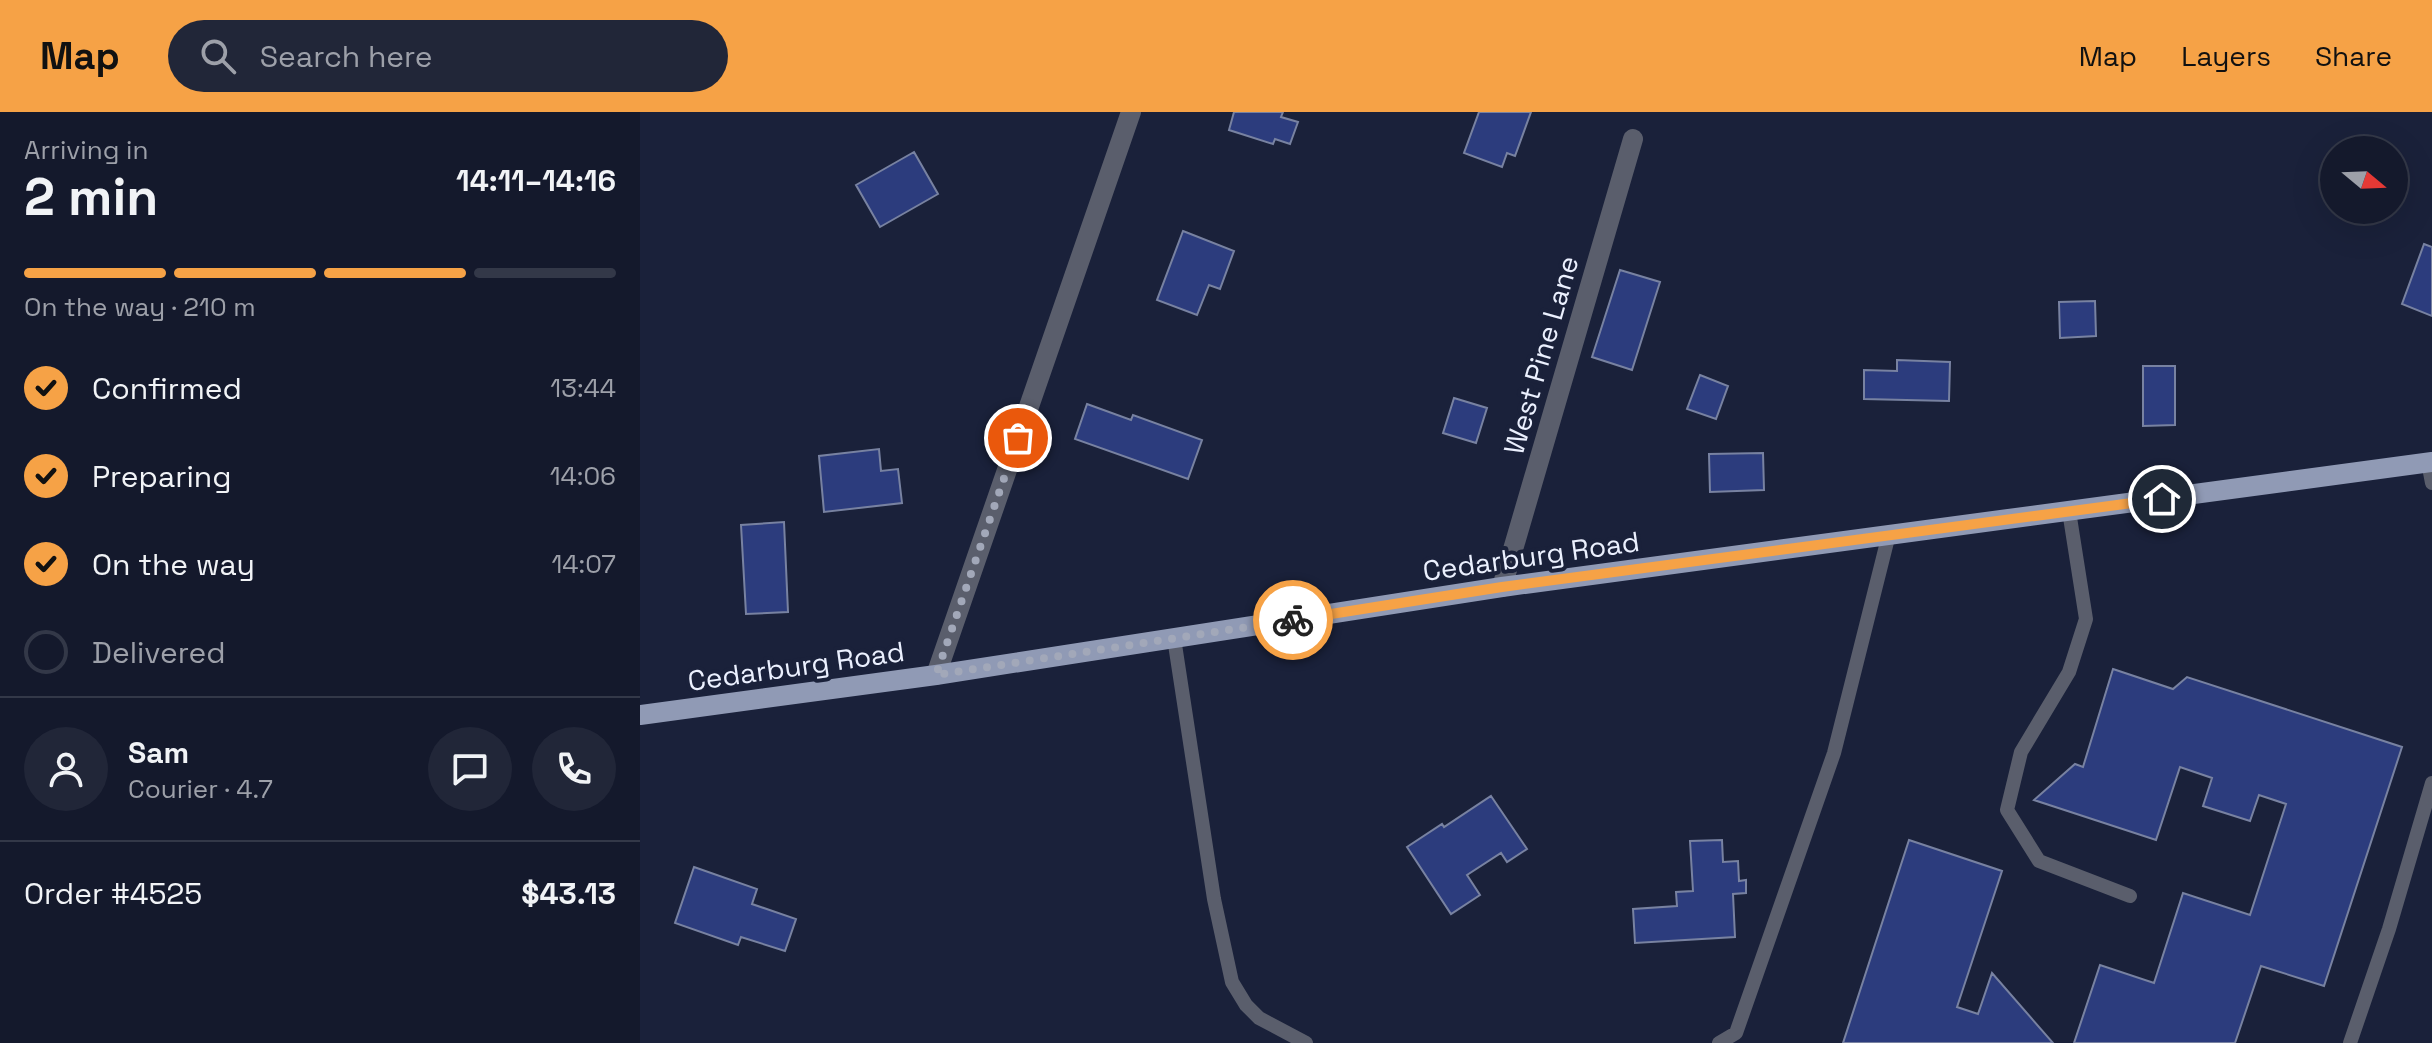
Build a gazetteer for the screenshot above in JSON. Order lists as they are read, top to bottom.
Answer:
{
  "streets": {
    "main road": ["Cedarburg Road"],
    "street": ["West Pine Lane"]
  },
  "crossings": [
    ["West Pine Lane", "Cedarburg Road"]
  ],
  "north": "right",
  "page": {
    "header": "Map",
    "search": "Search here",
    "nav": ["Map", "Layers", "Share"],
    "heading": ["2 min", "Arriving in", "14:11–14:16"],
    "panel": [
      "Sam",
      "Courier · 4.7",
      "Order #4525",
      "$43.13"
    ],
    "bar": "On the way · 210 m",
    "list": [
      ["Confirmed", "13:44"],
      ["Preparing", "14:06"],
      ["On the way", "14:07"],
      "Delivered"
    ]
  }
}
